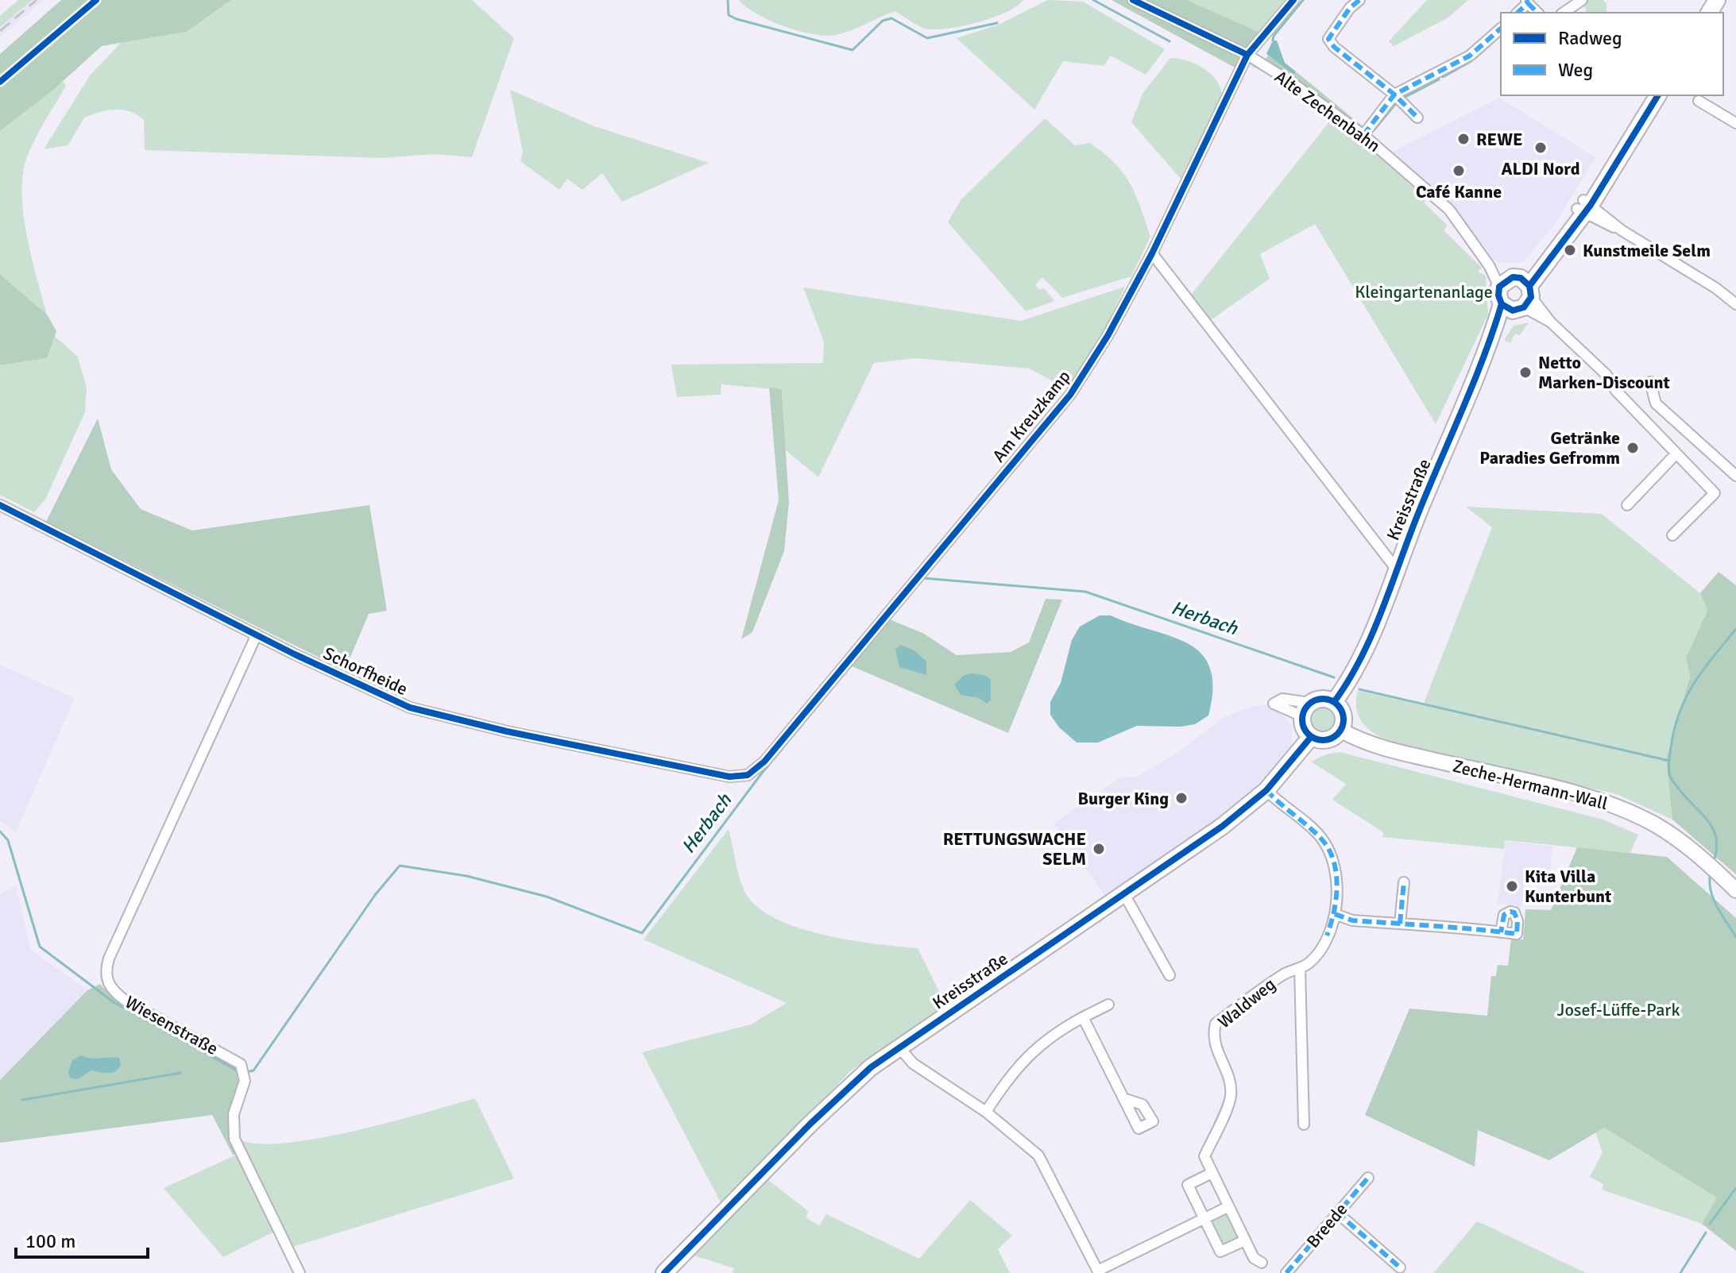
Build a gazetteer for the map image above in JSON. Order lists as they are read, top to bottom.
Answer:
{
  "streets": {
    "main road": ["Kreisstraße"],
    "street": [
      "Alte Zechenbahn",
      "Am Kreuzkamp",
      "Schorfheide",
      "Zeche-Hermann-Wall",
      "Waldweg",
      "Wiesenstraße",
      "Breede"
    ]
  },
  "crossings": [
    ["Alte Zechenbahn", "Am Kreuzkamp"],
    ["Alte Zechenbahn", "Kreisstraße"],
    ["Am Kreuzkamp", "Schorfheide"],
    ["Kreisstraße", "Zeche-Hermann-Wall"],
    ["Kreisstraße", "Waldweg"],
    ["Schorfheide", "Wiesenstraße"]
  ],
  "water": ["Herbach"],
  "parks": ["Kleingartenanlage", "Josef-Lüffe-Park"],
  "places": [
    "REWE",
    "ALDI Nord",
    "Café Kanne",
    "Kunstmeile Selm",
    "Netto Marken-Discount",
    "Getränke Paradies Gefromm",
    "Burger King",
    "RETTUNGSWACHE SELM",
    "Kita Villa Kunterbunt"
  ],
  "legend": ["Radweg", "Weg"],
  "scale_bar": "100 m"
}
